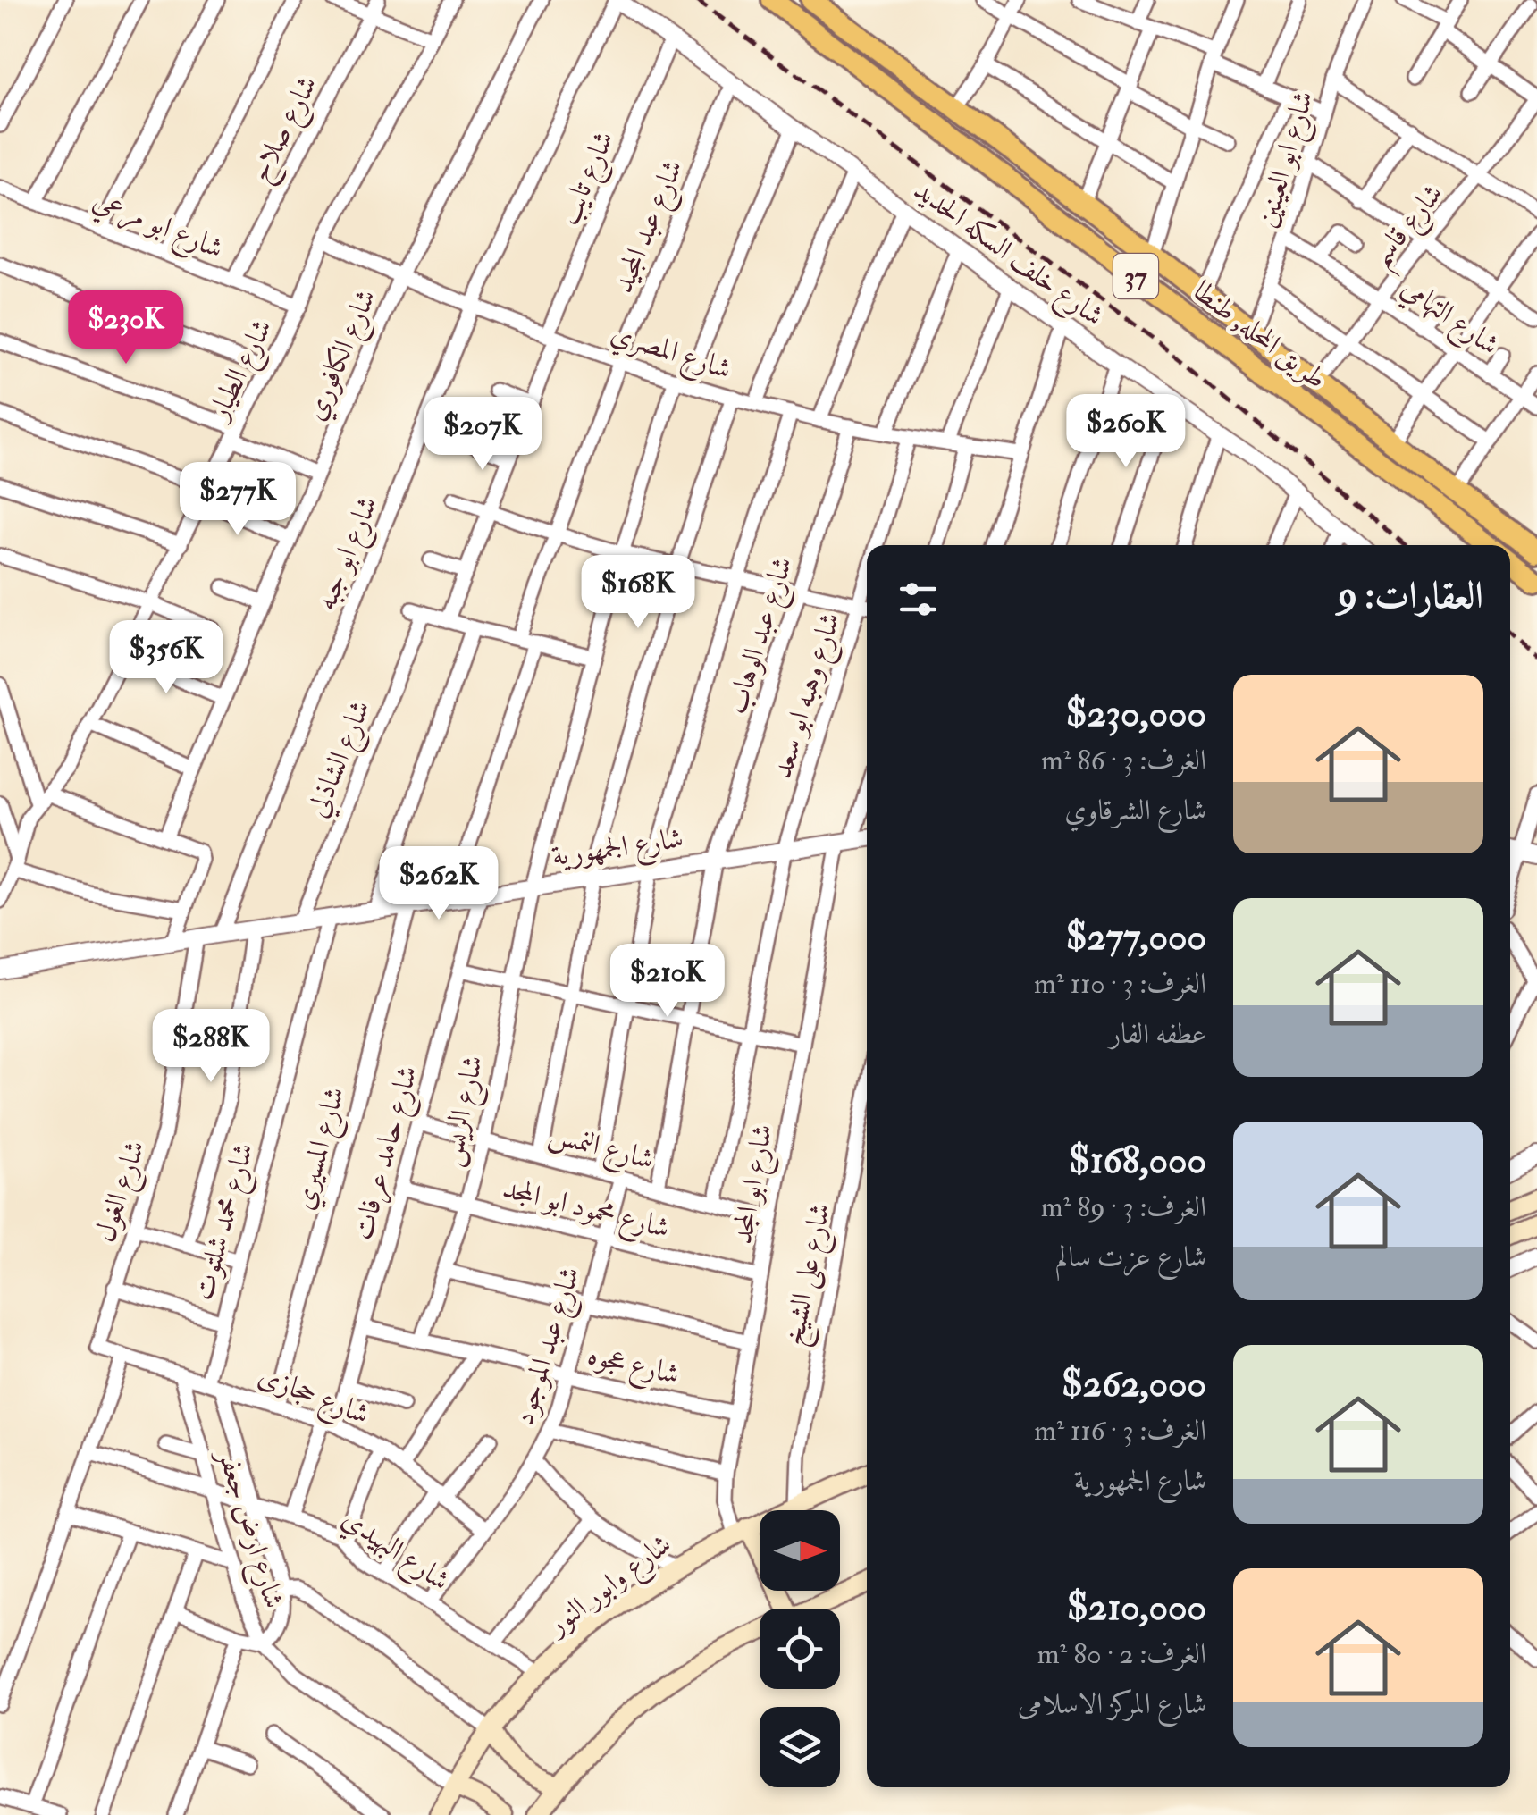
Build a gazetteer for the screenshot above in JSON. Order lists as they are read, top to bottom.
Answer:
{
  "streets": {
    "main road": ["37", "طريق المحله, طنطا", "شارع وابور النور"],
    "street": [
      "شارع صلاح",
      "شارع ابو العينين",
      "شارع تايب",
      "شارع ابو مرعي",
      "شارع قاسم",
      "شارع عبد المجيد",
      "شارع خلف السكه الحديد",
      "شارع التهامي",
      "شارع المصري",
      "شارع الكافوري",
      "شارع الطيار",
      "شارع ابو جبه",
      "شارع عبد الوهاب",
      "شارع وهبه ابو سعد",
      "شارع الشاذلي",
      "شارع الجمهورية",
      "شارع الريس",
      "شارع النمس",
      "شارع المسيري",
      "شارع حامد عرفات",
      "شارع ابو المجد",
      "شارع الغول",
      "شارع محمود ابو المجد",
      "شارع محمد شلتوت",
      "شارع على الشيخ",
      "شارع عبد الموجود",
      "شارع عجوه",
      "شارع حجازى",
      "شارع ارض جعفر",
      "شارع البهيدي"
    ]
  },
  "crossings": [
    ["شارع صلاح", "شارع ابو مرعي"],
    ["شارع ابو العينين", "شارع التهامي"],
    ["شارع ابو العينين", "طريق المحله, طنطا"],
    ["شارع تايب", "شارع خلف السكه الحديد"],
    ["شارع تايب", "شارع المصري"],
    ["شارع تايب", "شارع الشاذلي"],
    ["شارع ابو مرعي", "شارع الطيار"],
    ["شارع قاسم", "شارع التهامي"],
    ["شارع قاسم", "طريق المحله, طنطا"],
    ["شارع عبد المجيد", "شارع خلف السكه الحديد"],
    ["شارع عبد المجيد", "شارع المصري"],
    ["شارع خلف السكه الحديد", "شارع ابو جبه"],
    ["شارع خلف السكه الحديد", "شارع الريس"],
    ["شارع المصري", "شارع الكافوري"],
    ["شارع المصري", "شارع الطيار"],
    ["شارع المصري", "شارع ابو جبه"],
    ["شارع المصري", "شارع عبد الوهاب"],
    ["شارع المصري", "شارع وهبه ابو سعد"],
    ["شارع المصري", "شارع الريس"],
    ["شارع ابو جبه", "شارع الجمهورية"],
    ["شارع عبد الوهاب", "شارع الجمهورية"],
    ["شارع عبد الوهاب", "شارع النمس"],
    ["شارع وهبه ابو سعد", "شارع الجمهورية"],
    ["شارع وهبه ابو سعد", "شارع النمس"],
    ["شارع الشاذلي", "شارع الجمهورية"],
    ["شارع الجمهورية", "شارع الريس"],
    ["شارع الجمهورية", "شارع المسيري"],
    ["شارع الجمهورية", "شارع حامد عرفات"],
    ["شارع الجمهورية", "شارع ابو المجد"],
    ["شارع الجمهورية", "شارع الغول"],
    ["شارع الجمهورية", "شارع محمد شلتوت"],
    ["شارع الريس", "شارع النمس"],
    ["شارع الريس", "شارع محمود ابو المجد"],
    ["شارع الريس", "شارع عجوه"],
    ["شارع النمس", "شارع حامد عرفات"],
    ["شارع النمس", "شارع ابو المجد"],
    ["شارع النمس", "شارع عبد الموجود"],
    ["شارع المسيري", "شارع حجازى"],
    ["شارع حامد عرفات", "شارع محمود ابو المجد"],
    ["شارع حامد عرفات", "شارع عجوه"],
    ["شارع حامد عرفات", "شارع حجازى"],
    ["شارع حامد عرفات", "شارع البهيدي"],
    ["شارع ابو المجد", "شارع محمود ابو المجد"],
    ["شارع ابو المجد", "شارع عجوه"],
    ["شارع ابو المجد", "شارع وابور النور"],
    ["شارع الغول", "شارع حجازى"],
    ["شارع محمود ابو المجد", "شارع عبد الموجود"],
    ["شارع محمد شلتوت", "شارع حجازى"],
    ["شارع على الشيخ", "شارع وابور النور"],
    ["شارع عبد الموجود", "شارع عجوه"],
    ["شارع عبد الموجود", "شارع حجازى"],
    ["شارع عبد الموجود", "شارع البهيدي"],
    ["شارع حجازى", "شارع ارض جعفر"],
    ["شارع ارض جعفر", "شارع البهيدي"],
    ["شارع البهيدي", "شارع وابور النور"]
  ],
  "north": "right",
  "page": {
    "price": [
      "$230K",
      "$260K",
      "$207K",
      "$277K",
      "$168K",
      "$356K",
      "$262K",
      "$210K",
      "$288K"
    ],
    "heading": "العقارات: 9",
    "list": [
      {
        "name": "$230,000",
        "note": "الغرف: 3 · 86 m² · شارع الشرقاوي"
      },
      {
        "name": "$277,000",
        "note": "الغرف: 3 · 110 m² · عطفه الفار"
      },
      {
        "name": "$168,000",
        "note": "الغرف: 3 · 89 m² · شارع عزت سالم"
      },
      {
        "name": "$262,000",
        "note": "الغرف: 3 · 116 m² · شارع الجمهورية"
      },
      {
        "name": "$210,000",
        "note": "الغرف: 2 · 80 m² · شارع المركز الاسلامى"
      }
    ]
  }
}
